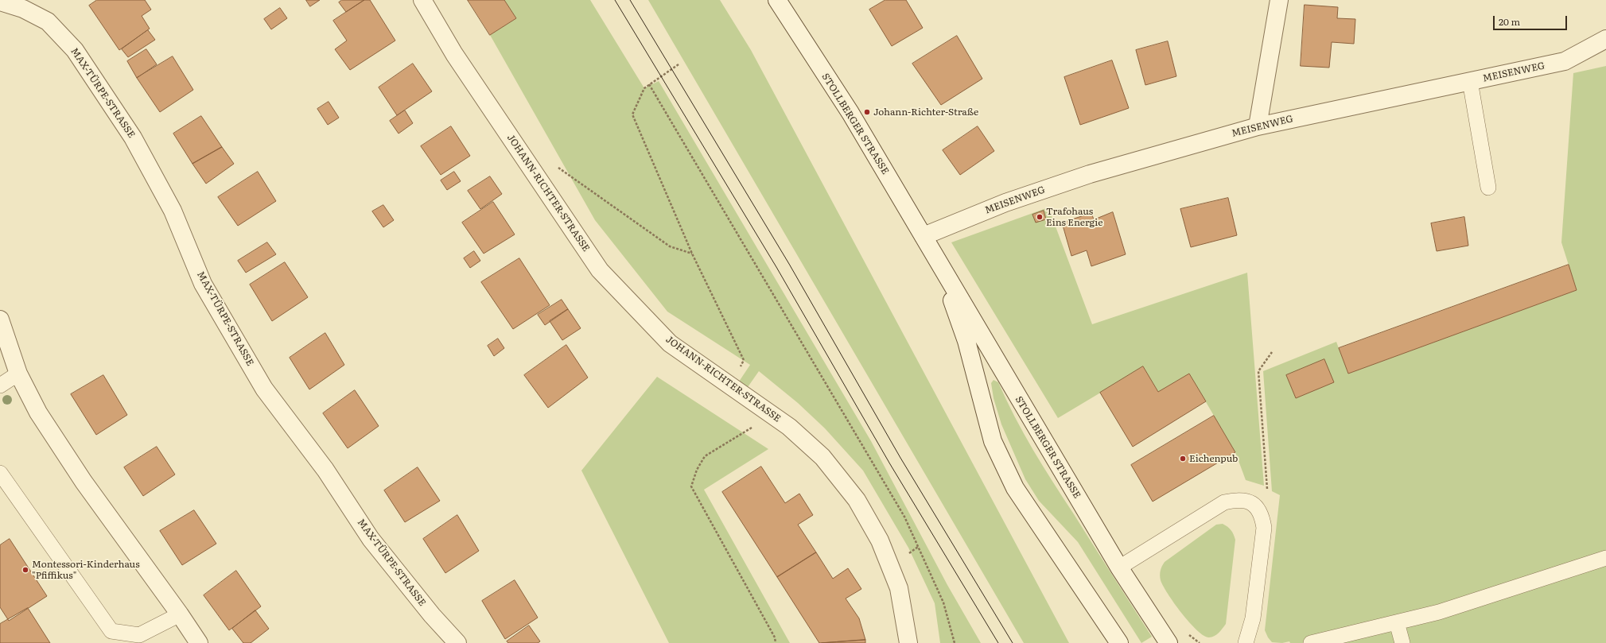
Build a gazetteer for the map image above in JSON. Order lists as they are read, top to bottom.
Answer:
{
  "streets": {
    "street": [
      "MEISENWEG",
      "MAX-TÜRPE-STRASSE",
      "STOLLBERGER STRASSE",
      "JOHANN-RICHTER-STRASSE"
    ]
  },
  "crossings": [
    ["MEISENWEG", "STOLLBERGER STRASSE"]
  ],
  "places": [
    "Johann-Richter-Straße",
    "Trafohaus Eins Energie",
    "Eichenpub",
    "Montessori-Kinderhaus \"Pfiffikus\""
  ],
  "scale_bar": "20 m"
}
